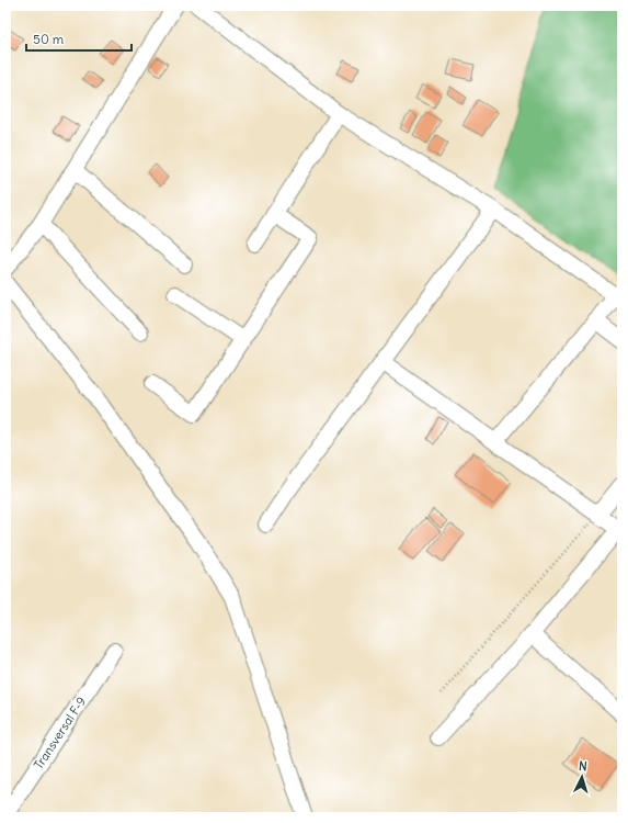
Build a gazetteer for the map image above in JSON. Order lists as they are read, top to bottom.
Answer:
{
  "streets": {
    "street": ["Transversal F-9"]
  },
  "scale_bar": "50 m",
  "north": "top"
}
